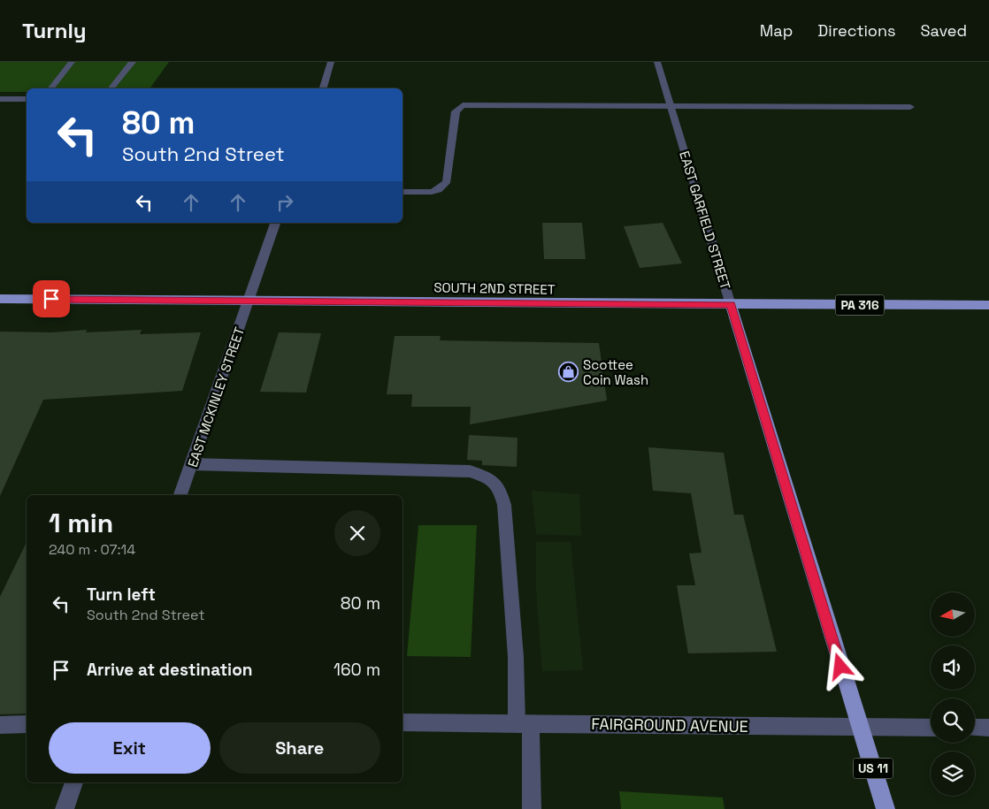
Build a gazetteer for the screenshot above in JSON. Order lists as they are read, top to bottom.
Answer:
{
  "streets": {
    "main road": [
      "EAST GARFIELD STREET",
      "SOUTH 2ND STREET",
      "PA 316",
      "US 11"
    ],
    "street": ["EAST MCKINLEY STREET", "FAIRGROUND AVENUE"]
  },
  "crossings": [
    ["EAST GARFIELD STREET", "SOUTH 2ND STREET"],
    ["EAST GARFIELD STREET", "FAIRGROUND AVENUE"],
    ["SOUTH 2ND STREET", "EAST MCKINLEY STREET"]
  ],
  "places": {
    "shop": ["Scottee Coin Wash"]
  },
  "north": "left",
  "page": {
    "header": "Turnly",
    "nav": ["Map", "Directions", "Saved"],
    "turn": ["80 m", "South 2nd Street"],
    "heading": ["1 min", "240 m · 07:14"],
    "list": [
      {
        "name": "Turn left",
        "note": "South 2nd Street",
        "value": "80 m"
      },
      {
        "name": "Arrive at destination",
        "value": "160 m"
      }
    ],
    "buttons": ["Exit", "Share"]
  }
}
